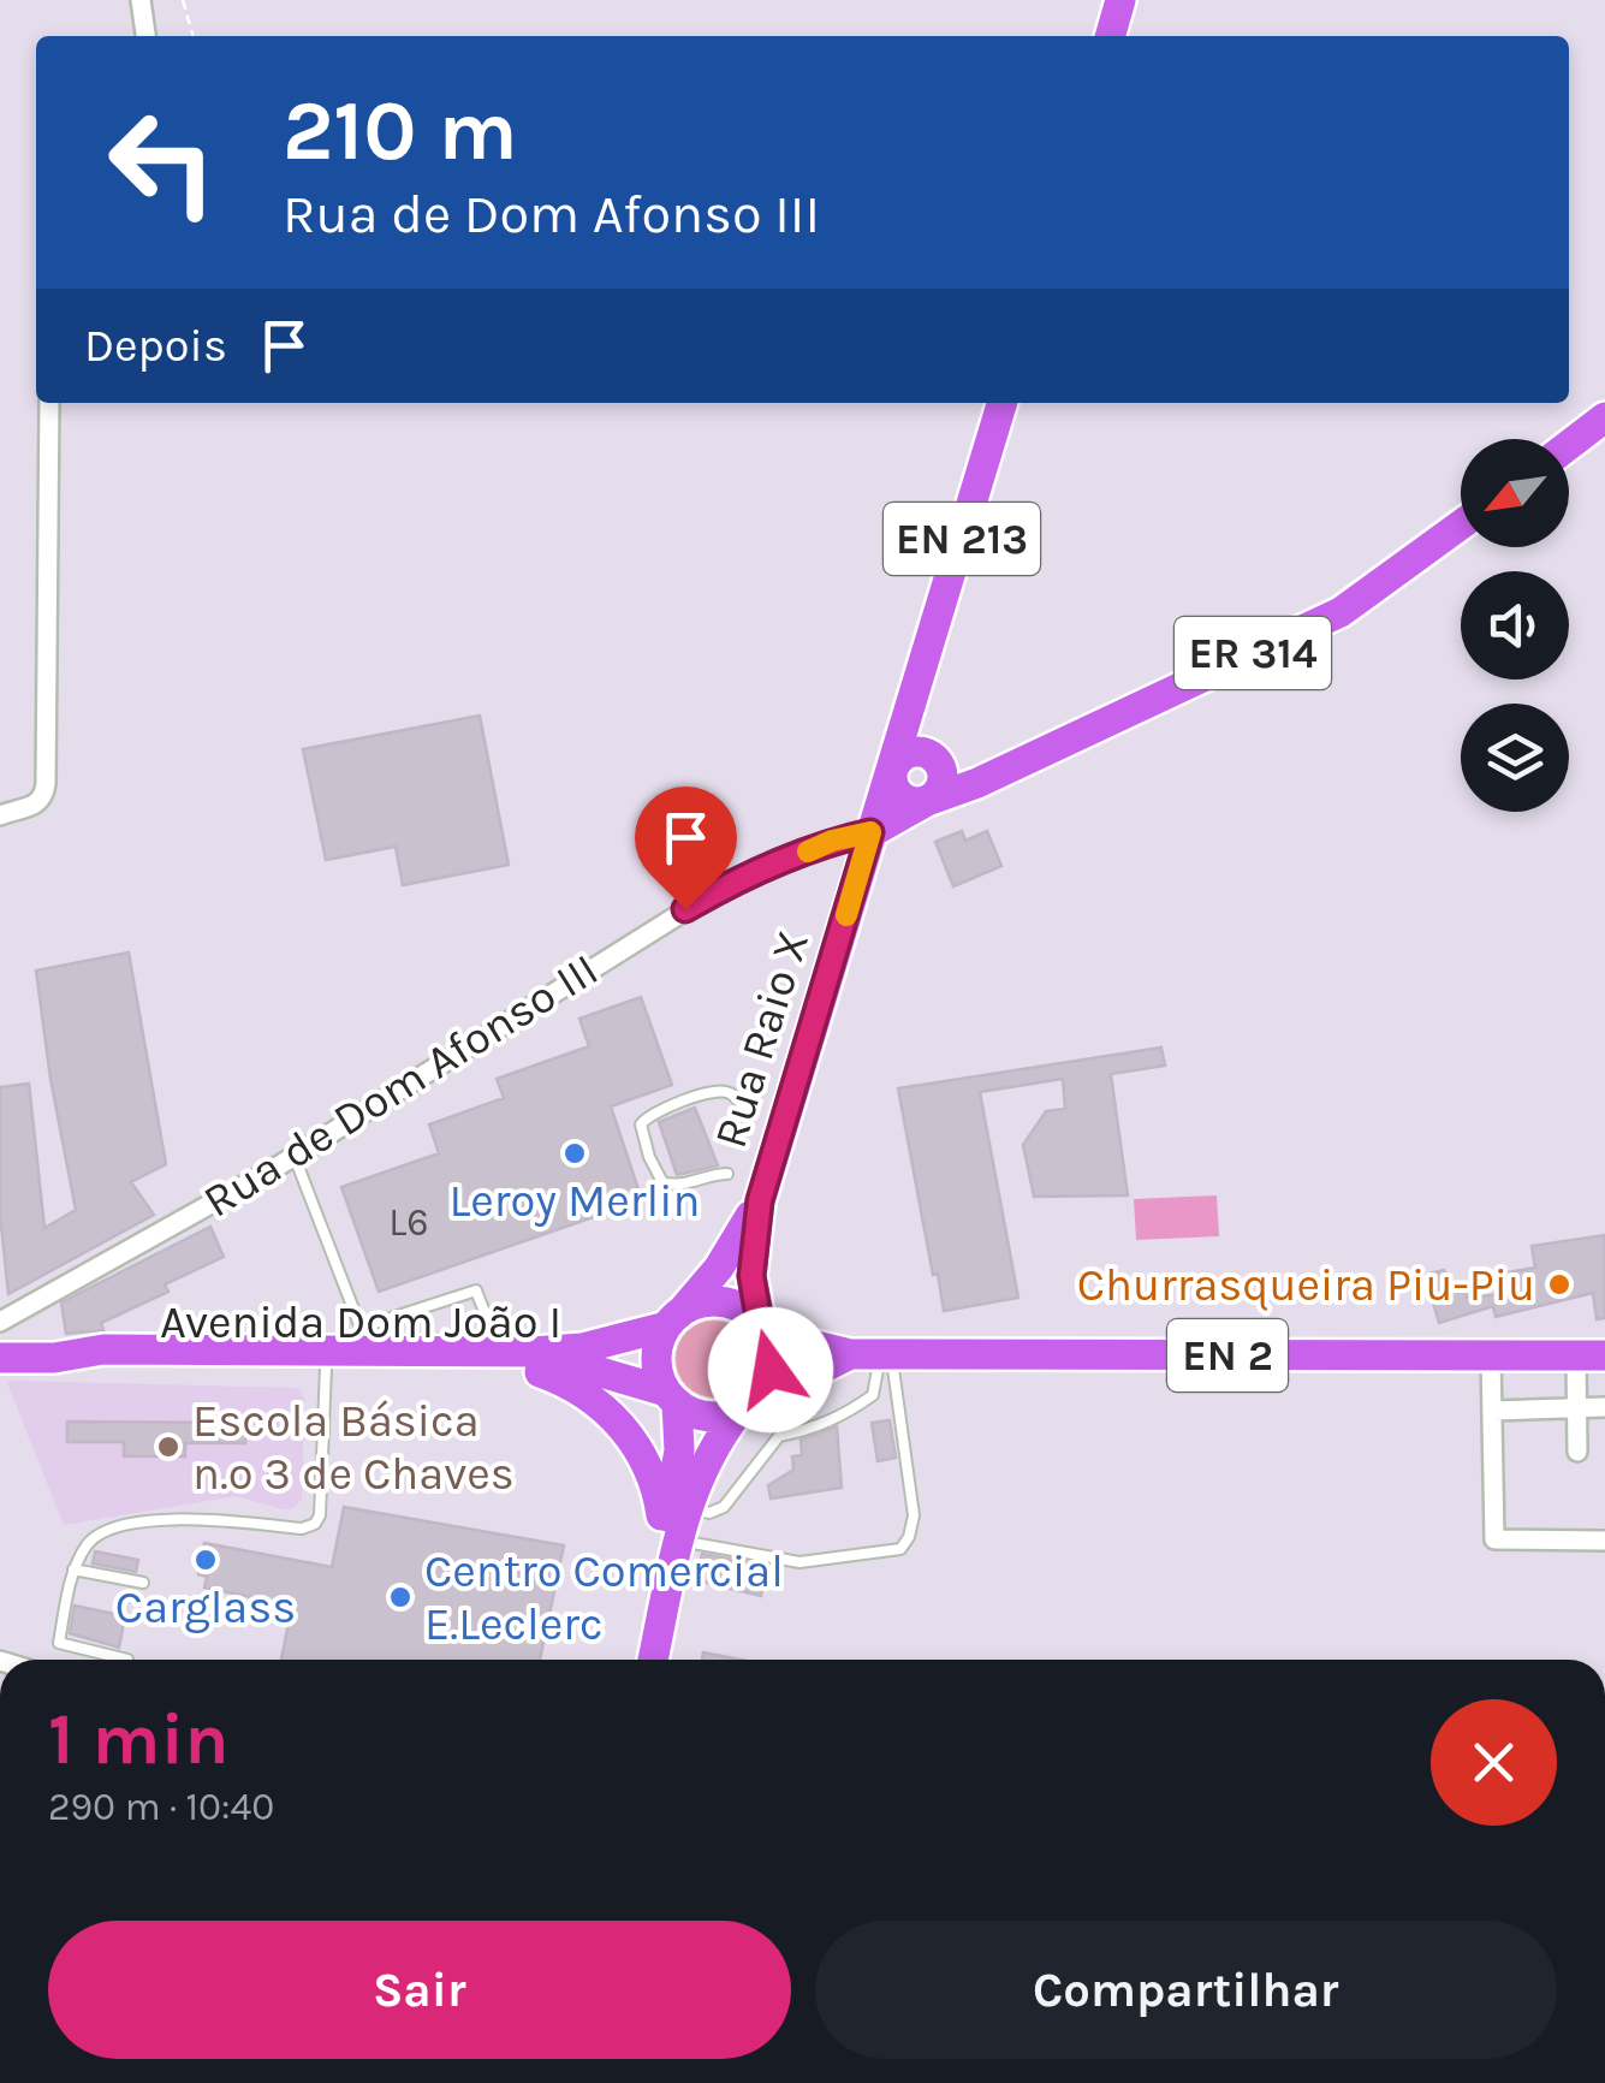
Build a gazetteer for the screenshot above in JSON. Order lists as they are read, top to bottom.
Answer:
{
  "streets": {
    "main road": [
      "EN 213",
      "ER 314",
      "Rua Raio X",
      "Avenida Dom João I",
      "EN 2"
    ],
    "street": ["Rua de Dom Afonso III"]
  },
  "crossings": [
    ["EN 213", "ER 314"],
    ["EN 213", "Rua Raio X"],
    ["ER 314", "Rua Raio X"],
    ["Rua Raio X", "Rua de Dom Afonso III"],
    ["Rua Raio X", "Avenida Dom João I"],
    ["Rua Raio X", "EN 2"],
    ["Avenida Dom João I", "EN 2"]
  ],
  "places": [
    "Leroy Merlin",
    "Churrasqueira Piu-Piu",
    "Escola Básica n.º 3 de Chaves",
    "Carglass",
    "Centro Comercial E.Leclerc"
  ],
  "house_numbers": ["L6"],
  "north": "bottom left",
  "page": {
    "turn": ["210 m", "Rua de Dom Afonso III"],
    "then": "Depois",
    "heading": ["1 min", "290 m · 10:40"],
    "buttons": ["Sair", "Compartilhar"]
  }
}
